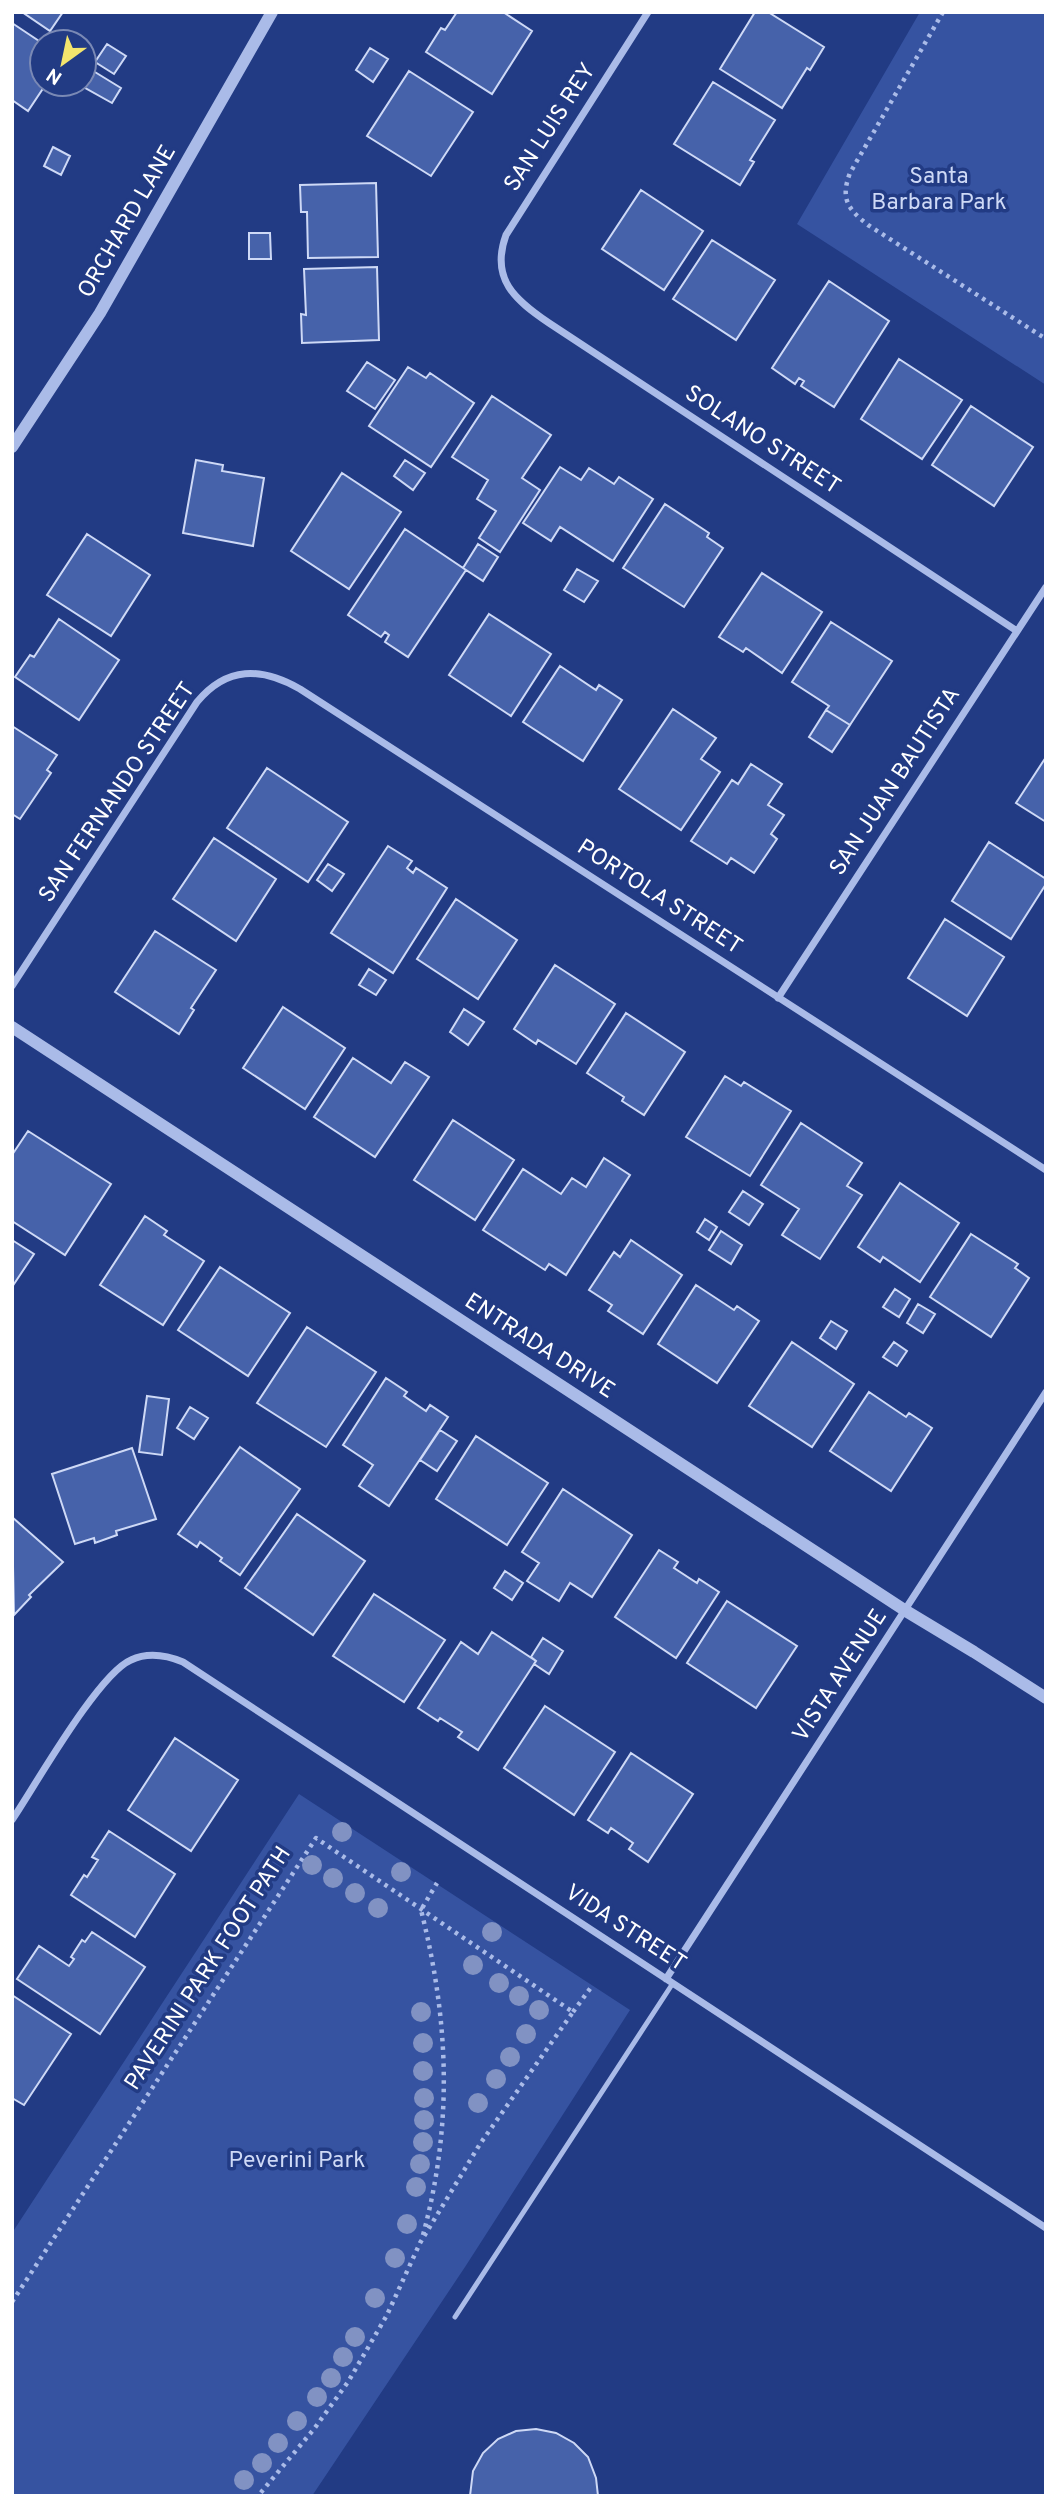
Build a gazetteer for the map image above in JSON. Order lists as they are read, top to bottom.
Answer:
{
  "streets": {
    "street": [
      "SAN LUIS REY",
      "ORCHARD LANE",
      "SOLANO STREET",
      "SAN JUAN BAUTISTA",
      "SAN FERNANDO STREET",
      "PORTOLA STREET",
      "ENTRADA DRIVE",
      "VISTA AVENUE",
      "VIDA STREET"
    ],
    "path": ["PAVERINI PARK FOOT PATH"]
  },
  "crossings": [
    ["SAN LUIS REY", "SOLANO STREET"],
    ["SOLANO STREET", "SAN JUAN BAUTISTA"],
    ["SAN JUAN BAUTISTA", "PORTOLA STREET"],
    ["SAN FERNANDO STREET", "PORTOLA STREET"],
    ["ENTRADA DRIVE", "VISTA AVENUE"],
    ["VISTA AVENUE", "VIDA STREET"]
  ],
  "parks": ["Santa Barbara Park", "Peverini Park"],
  "north": "bottom left"
}
